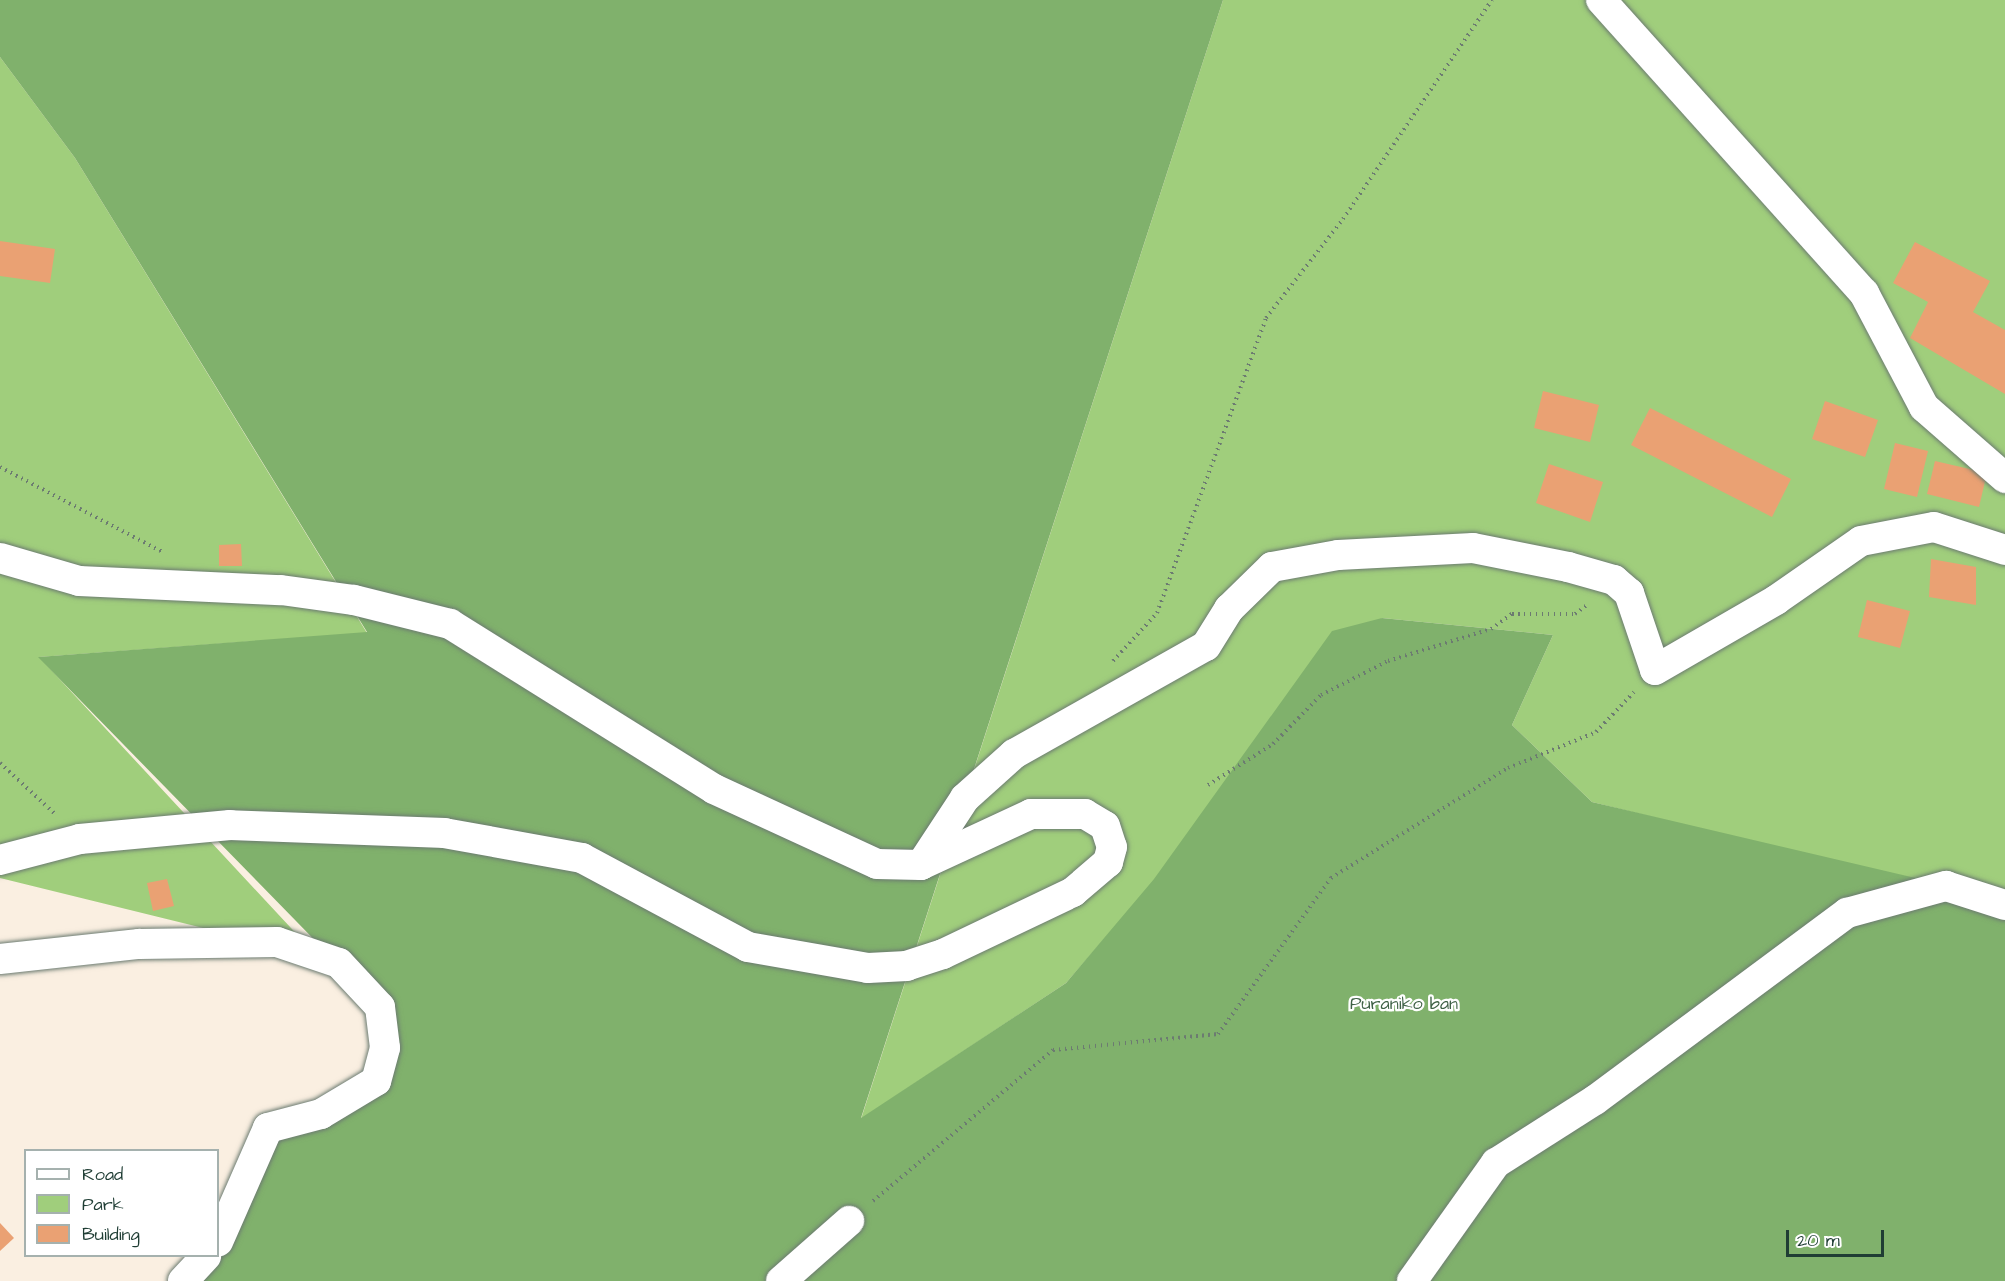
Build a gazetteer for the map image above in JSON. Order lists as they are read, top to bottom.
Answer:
{
  "parks": ["Puraniko ban"],
  "legend": ["Road", "Park", "Building"],
  "scale_bar": "20 m"
}
